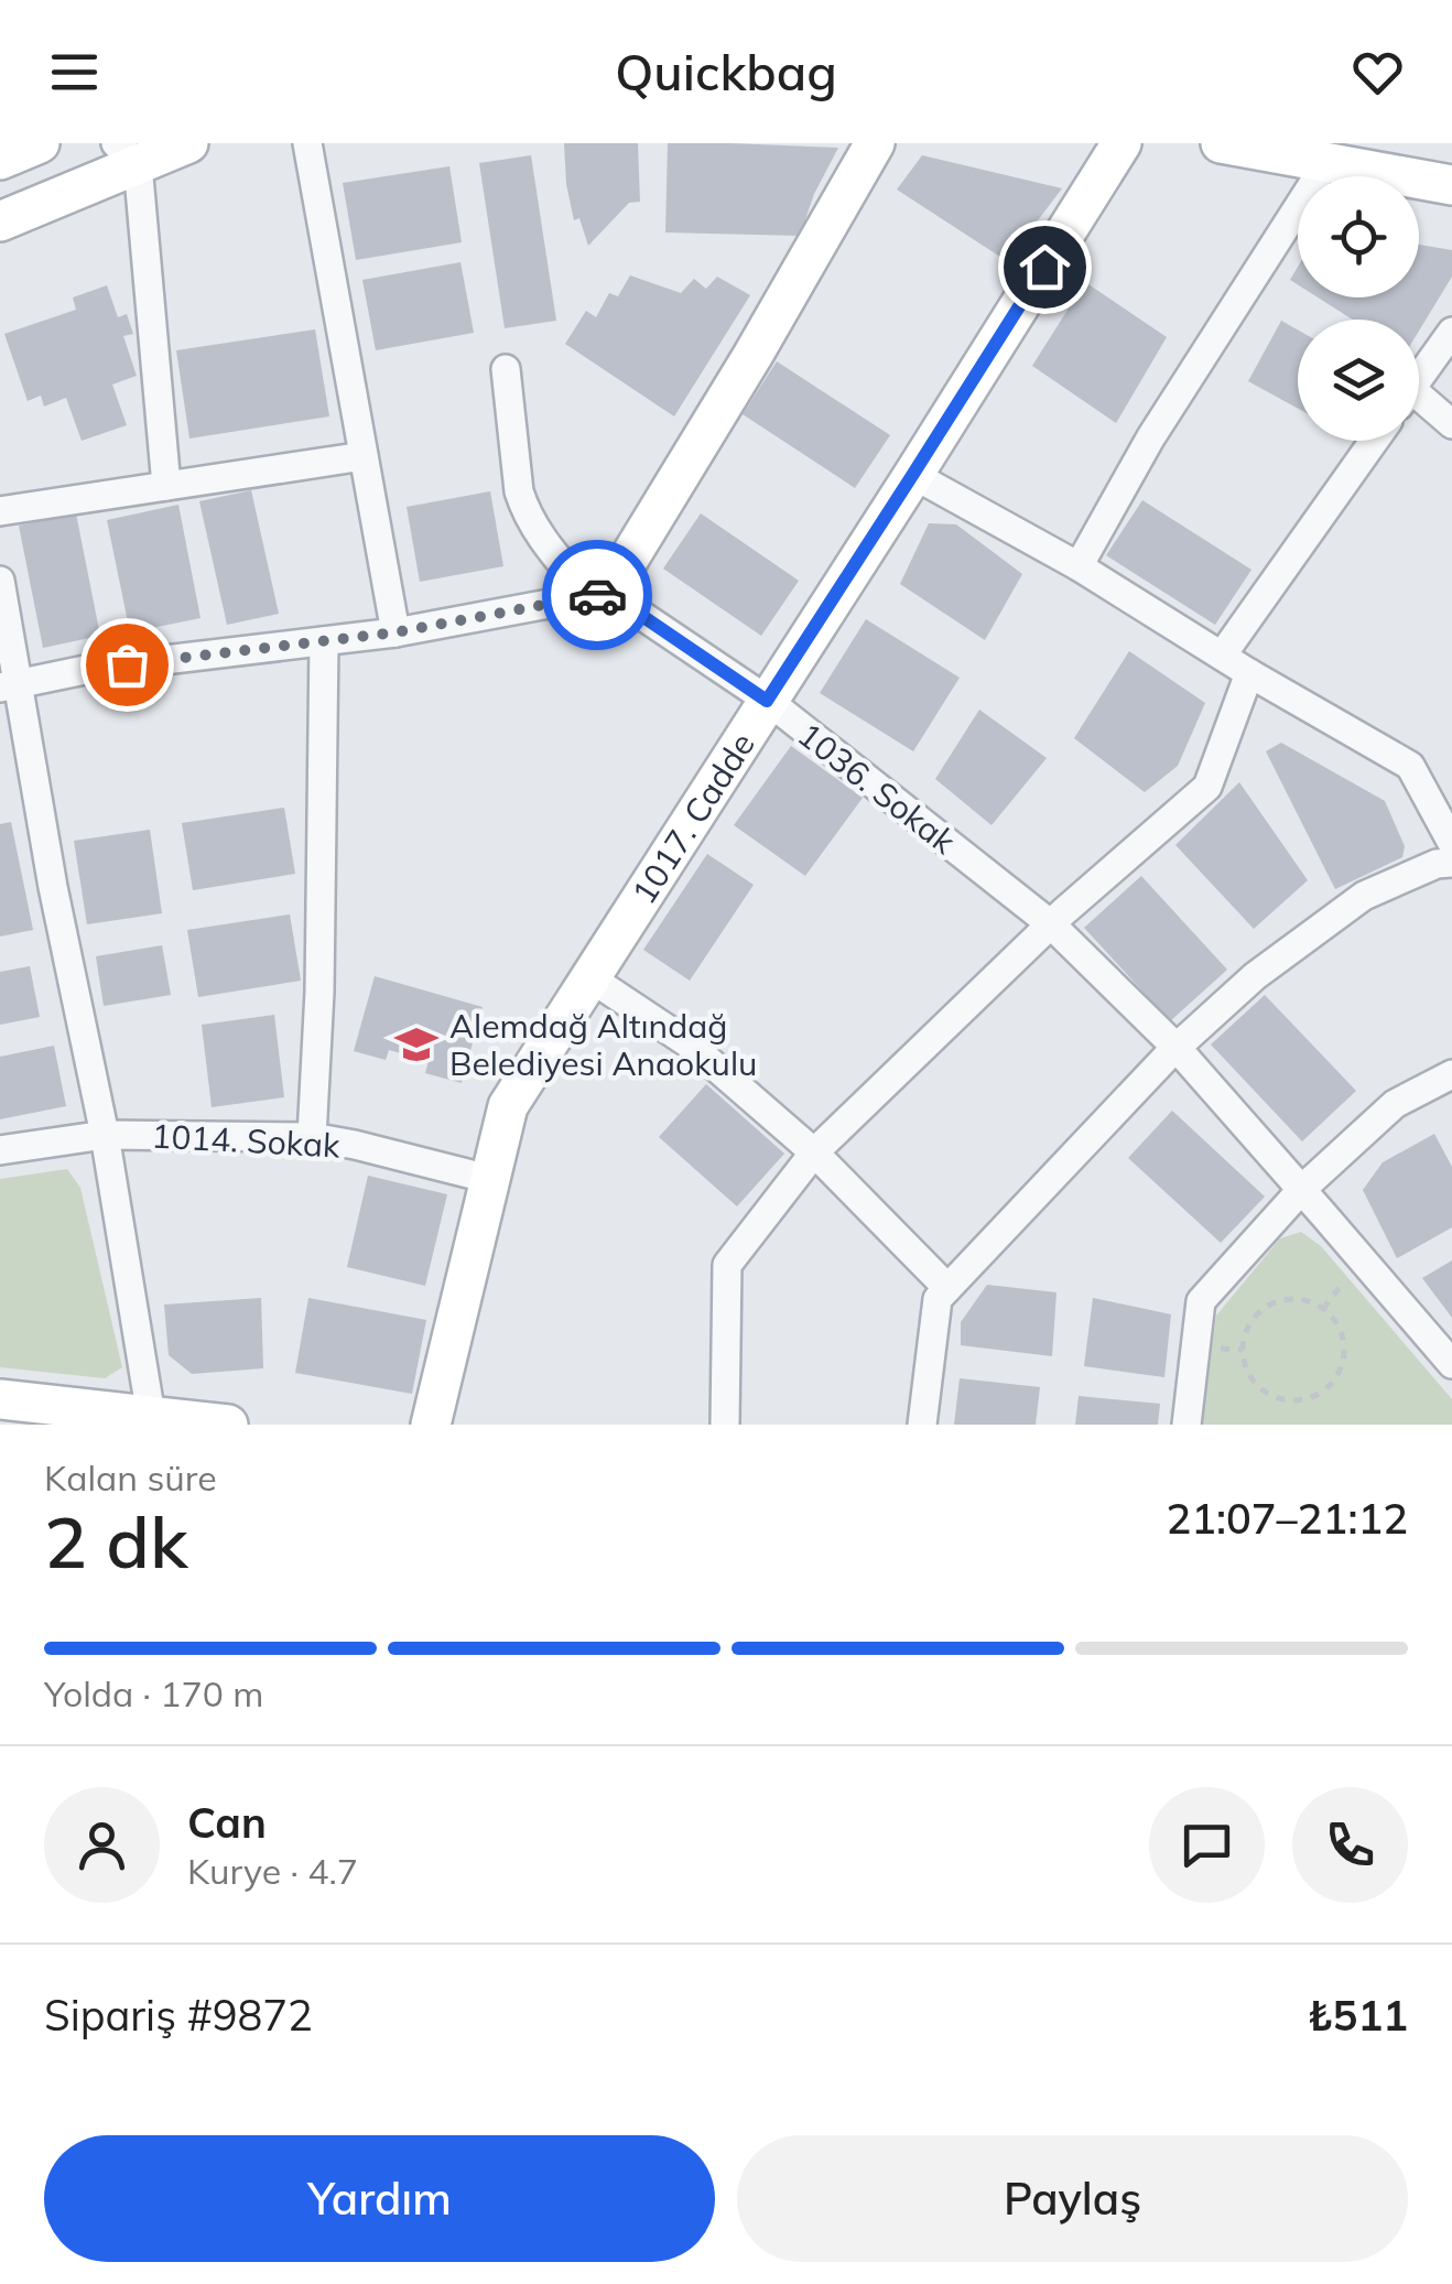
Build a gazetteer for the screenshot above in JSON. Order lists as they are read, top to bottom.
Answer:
{
  "streets": {
    "street": ["1036. Sokak", "1017. Cadde", "1014. Sokak"]
  },
  "crossings": [
    ["1036. Sokak", "1017. Cadde"],
    ["1017. Cadde", "1014. Sokak"]
  ],
  "places": {
    "school or university": ["Alemdağ Altındağ Belediyesi Anaokulu"]
  },
  "page": {
    "header": "Quickbag",
    "heading": ["2 dk", "Kalan süre", "21:07–21:12"],
    "panel": [
      "Can",
      "Kurye · 4.7",
      "Sipariş #9872",
      "₺511"
    ],
    "bar": "Yolda · 170 m",
    "buttons": ["Yardım", "Paylaş"]
  }
}
